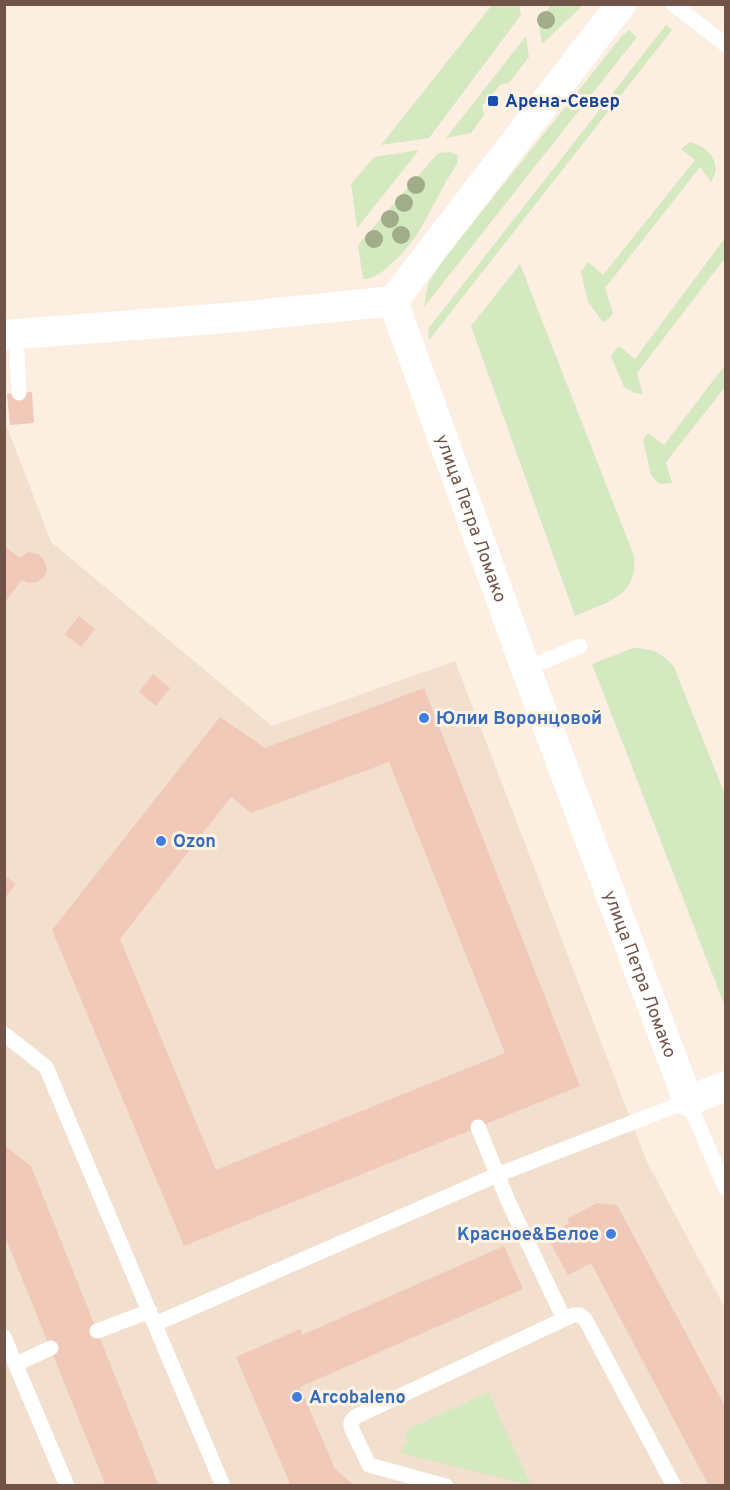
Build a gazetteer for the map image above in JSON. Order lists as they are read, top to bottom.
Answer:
{
  "streets": {
    "street": ["улица Петра Ломако"]
  },
  "places": {
    "transit": ["Арена-Север"],
    "other": [
      "Юлии Воронцовой",
      "Ozon",
      "Красное&Белое",
      "Arcobaleno"
    ]
  }
}
